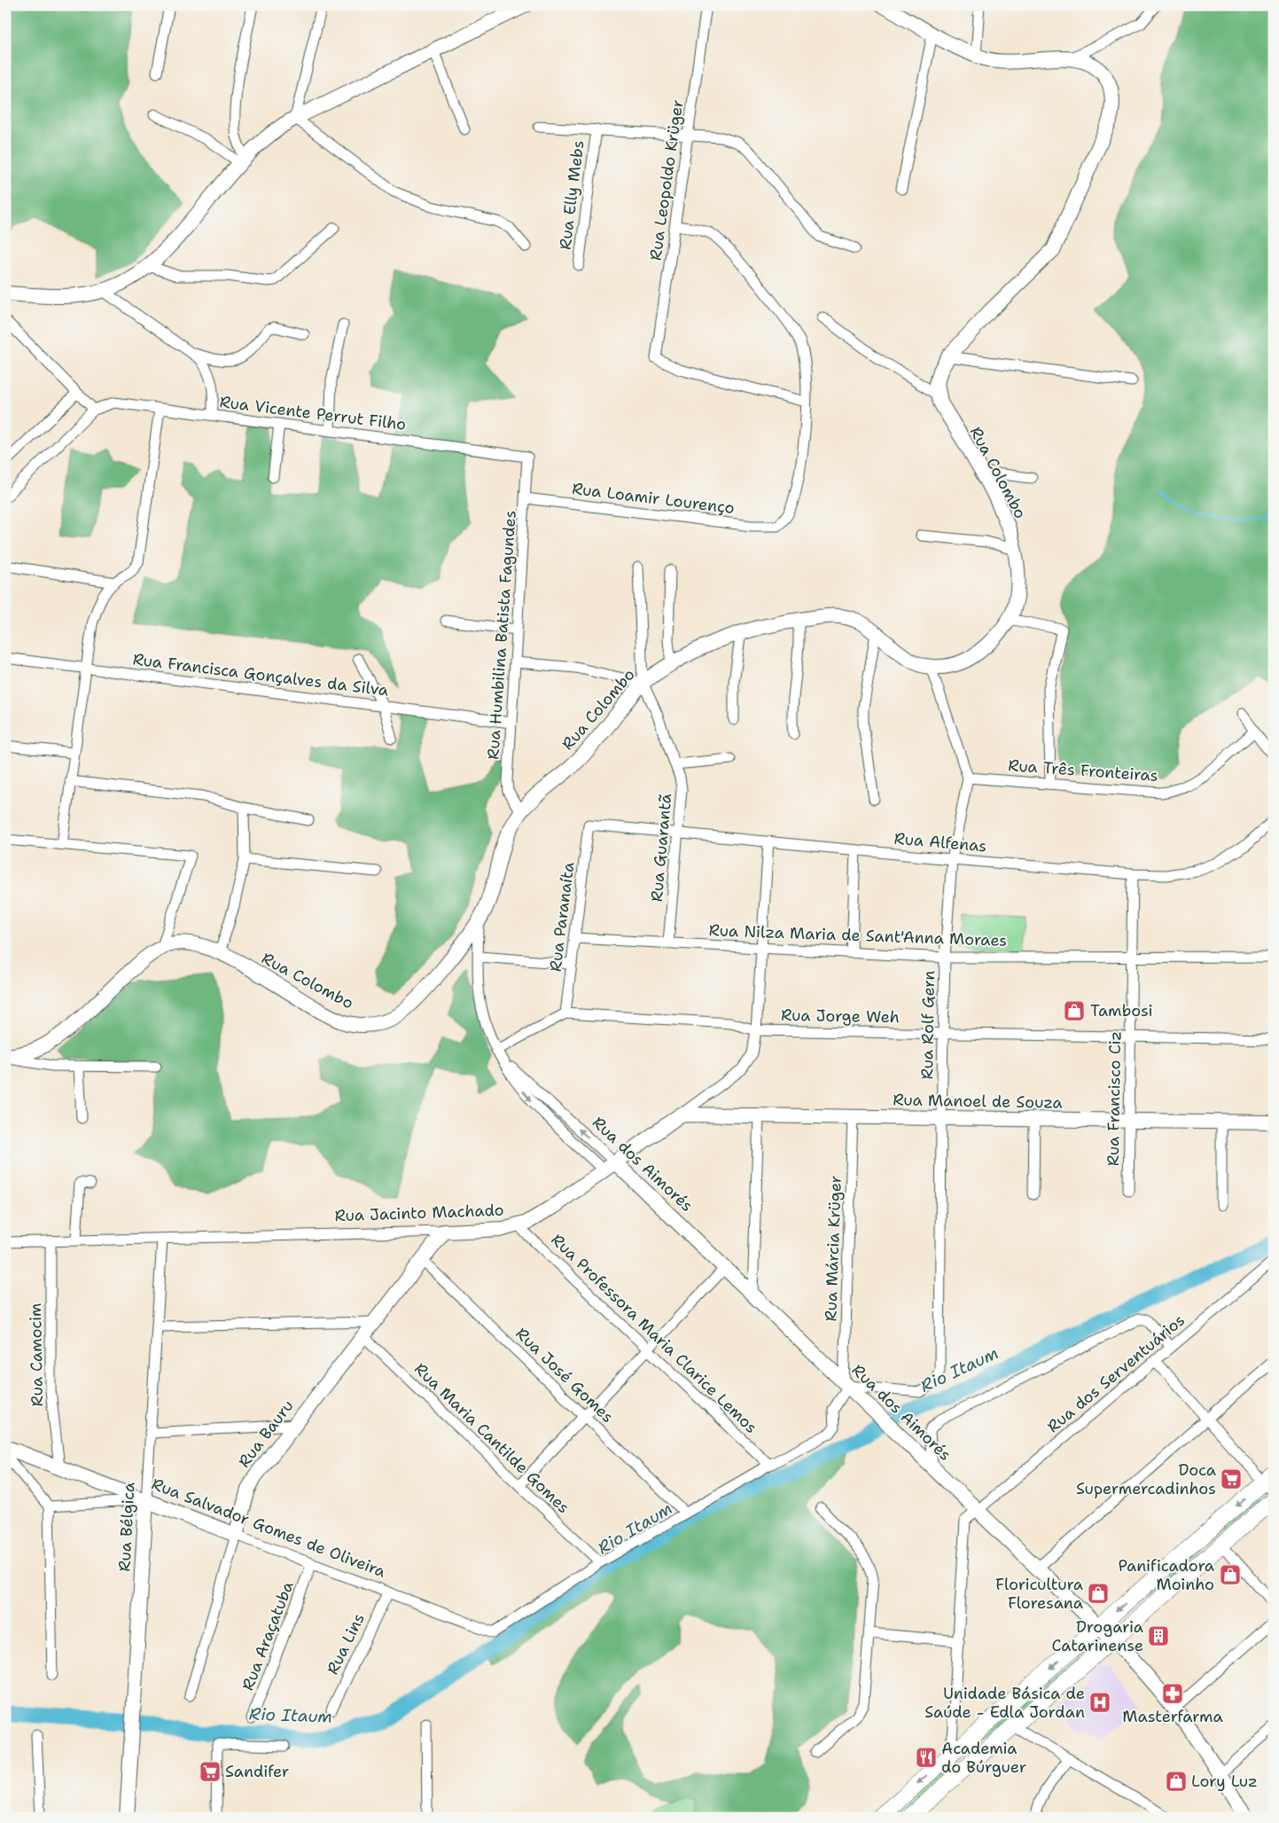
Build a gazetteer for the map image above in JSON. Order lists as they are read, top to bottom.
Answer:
{
  "streets": {
    "street": [
      "Rua Leopoldo Krüger",
      "Rua Elly Mebs",
      "Rua Vicente Perrut Filho",
      "Rua Colombo",
      "Rua Loamir Lourenço",
      "Rua Humbilina Batista Fagundes",
      "Rua Francisca Gonçalves da Silva",
      "Rua Três Fronteiras",
      "Rua Alfenas",
      "Rua Guarantã",
      "Rua Paranaíta",
      "Rua Nilza Maria de Sant'Anna Moraes",
      "Rua Jorge Weh",
      "Rua Rolf Gern",
      "Rua Francisco Ciz",
      "Rua Manoel de Souza",
      "Rua dos Aimorés",
      "Rua Jacinto Machado",
      "Rua Márcia Krüger",
      "Rua Professora Maria Clarice Lemos",
      "Rua Camocim",
      "Rua dos Serventuários",
      "Rua José Gomes",
      "Rua Bauru",
      "Rua Maria Cantilde Gomes",
      "Rua Bélgica",
      "Rua Salvador Gomes de Oliveira",
      "Rua Araçatuba",
      "Rua Lins"
    ]
  },
  "crossings": [
    ["Rua Leopoldo Krüger", "Rua Loamir Lourenço"],
    ["Rua Vicente Perrut Filho", "Rua Humbilina Batista Fagundes"],
    ["Rua Colombo", "Rua Humbilina Batista Fagundes"],
    ["Rua Colombo", "Rua Guarantã"],
    ["Rua Colombo", "Rua Rolf Gern"],
    ["Rua Colombo", "Rua dos Aimorés"],
    ["Rua Loamir Lourenço", "Rua Humbilina Batista Fagundes"],
    ["Rua Humbilina Batista Fagundes", "Rua Francisca Gonçalves da Silva"],
    ["Rua Três Fronteiras", "Rua Rolf Gern"],
    ["Rua Alfenas", "Rua Guarantã"],
    ["Rua Alfenas", "Rua Paranaíta"],
    ["Rua Alfenas", "Rua Rolf Gern"],
    ["Rua Alfenas", "Rua Francisco Ciz"],
    ["Rua Alfenas", "Rua Jacinto Machado"],
    ["Rua Guarantã", "Rua Nilza Maria de Sant'Anna Moraes"],
    ["Rua Paranaíta", "Rua Nilza Maria de Sant'Anna Moraes"],
    ["Rua Paranaíta", "Rua Jorge Weh"],
    ["Rua Nilza Maria de Sant'Anna Moraes", "Rua Rolf Gern"],
    ["Rua Nilza Maria de Sant'Anna Moraes", "Rua Francisco Ciz"],
    ["Rua Nilza Maria de Sant'Anna Moraes", "Rua Jacinto Machado"],
    ["Rua Jorge Weh", "Rua Rolf Gern"],
    ["Rua Jorge Weh", "Rua Francisco Ciz"],
    ["Rua Jorge Weh", "Rua Jacinto Machado"],
    ["Rua Rolf Gern", "Rua Manoel de Souza"],
    ["Rua Rolf Gern", "Rua dos Aimorés"],
    ["Rua Rolf Gern", "Rua Márcia Krüger"],
    ["Rua Francisco Ciz", "Rua Manoel de Souza"],
    ["Rua Manoel de Souza", "Rua Jacinto Machado"],
    ["Rua Manoel de Souza", "Rua Márcia Krüger"],
    ["Rua dos Aimorés", "Rua Jacinto Machado"],
    ["Rua dos Aimorés", "Rua Márcia Krüger"],
    ["Rua dos Aimorés", "Rua dos Serventuários"],
    ["Rua Jacinto Machado", "Rua Professora Maria Clarice Lemos"],
    ["Rua Jacinto Machado", "Rua Camocim"],
    ["Rua Jacinto Machado", "Rua Bauru"],
    ["Rua Jacinto Machado", "Rua Bélgica"],
    ["Rua Camocim", "Rua Salvador Gomes de Oliveira"],
    ["Rua José Gomes", "Rua Bauru"],
    ["Rua Bauru", "Rua Maria Cantilde Gomes"],
    ["Rua Bauru", "Rua Salvador Gomes de Oliveira"],
    ["Rua Maria Cantilde Gomes", "Rua Salvador Gomes de Oliveira"],
    ["Rua Bélgica", "Rua Salvador Gomes de Oliveira"],
    ["Rua Salvador Gomes de Oliveira", "Rua Araçatuba"],
    ["Rua Salvador Gomes de Oliveira", "Rua Lins"]
  ],
  "water": ["Rio Itaum"],
  "places": {
    "shop": [
      "Tambosi",
      "Panificadora Moinho",
      "Floricultura Floresana",
      "Lory Luz"
    ],
    "supermarket": ["Doca Supermercadinhos", "Sandifer"],
    "building": ["Drogaria Catarinense"],
    "pharmacy": ["Masterfarma"],
    "hospital": ["Unidade Básica de Saúde - Edla Jordan"],
    "restaurant": ["Academia do Búrguer"]
  }
}
